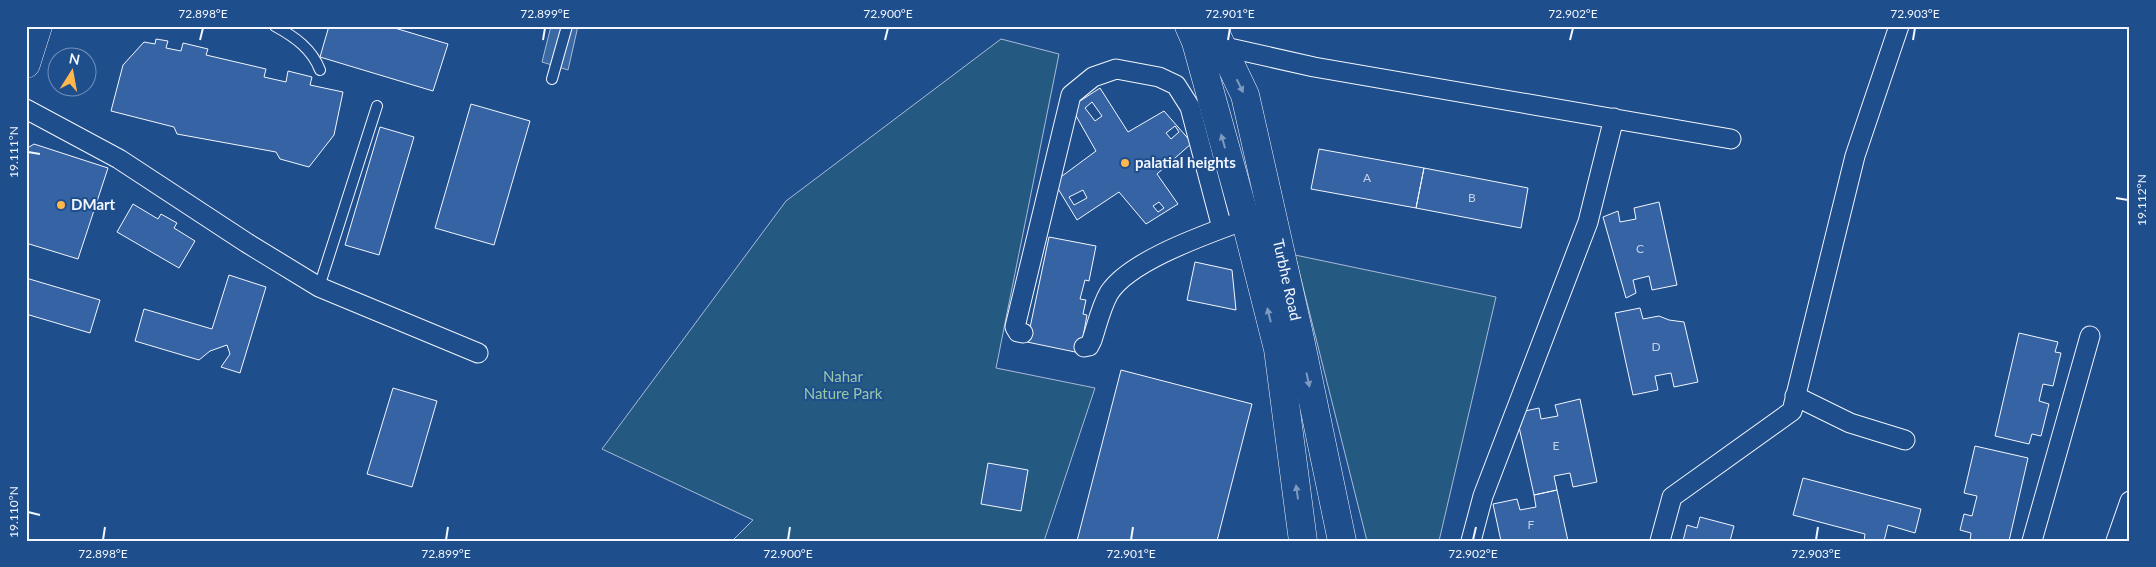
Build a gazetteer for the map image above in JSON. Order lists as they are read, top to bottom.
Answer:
{
  "streets": {
    "street": ["Turbhe Road"]
  },
  "parks": ["Nahar Nature Park"],
  "places": ["palatial heights", "DMart"],
  "house_numbers": [
    "A",
    "B",
    "C",
    "D",
    "E",
    "F"
  ],
  "north": "top",
  "coordinates": [
    "72.898°E",
    "72.899°E",
    "72.900°E",
    "72.901°E",
    "72.902°E",
    "72.903°E",
    "19.111°N",
    "19.112°N",
    "19.110°N"
  ]
}
